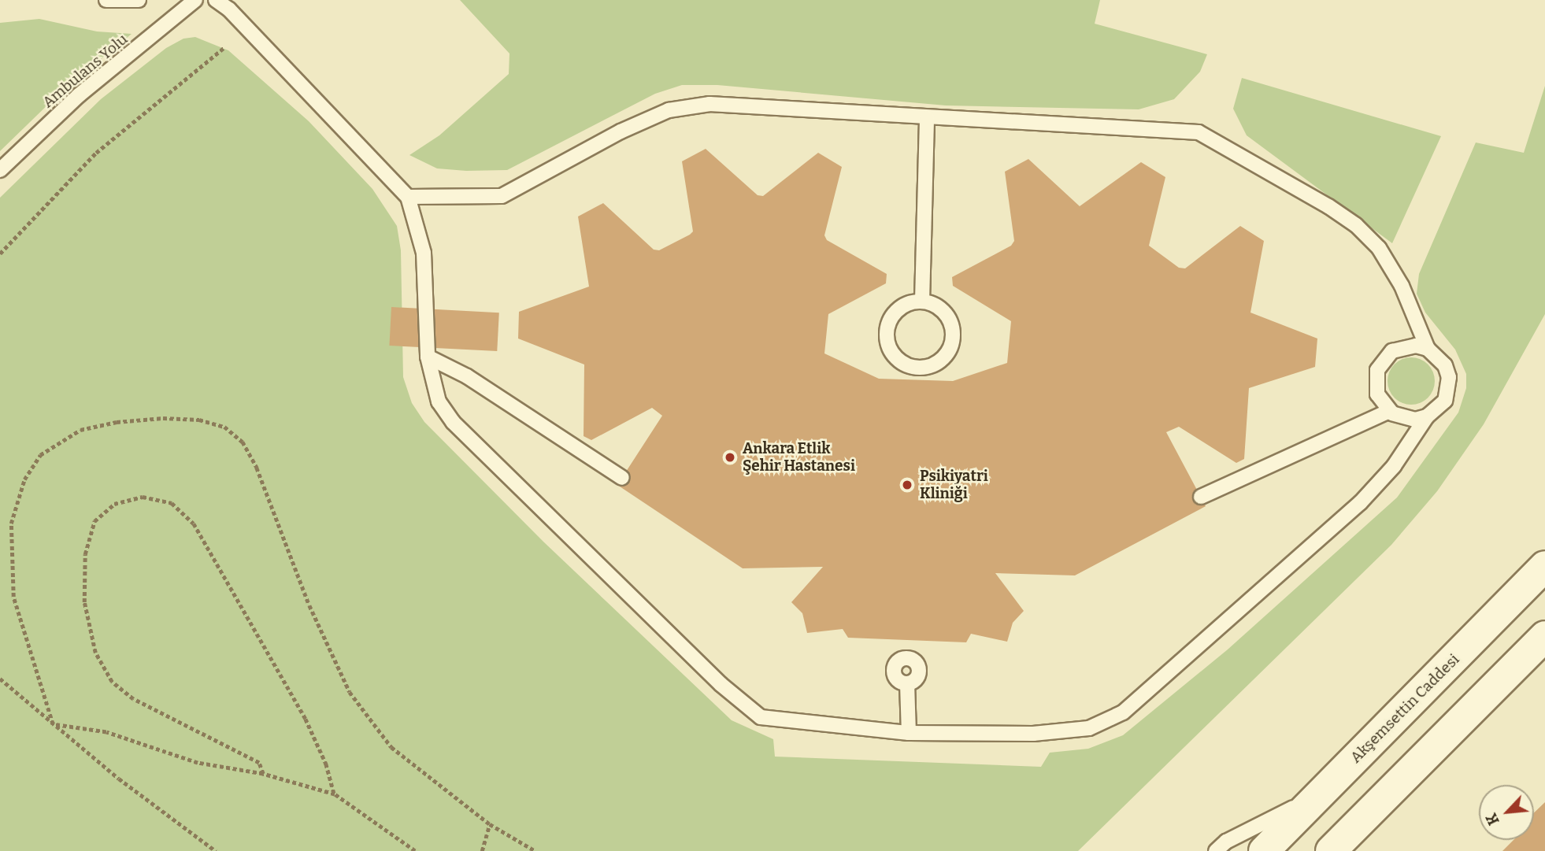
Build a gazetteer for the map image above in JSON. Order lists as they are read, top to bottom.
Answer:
{
  "streets": {
    "main road": ["Akşemsettin Caddesi"],
    "lane": ["Ambulans Yolu"]
  },
  "places": ["Ankara Etlik Şehir Hastanesi", "Psikiyatri Kliniği"],
  "north": "bottom left"
}
